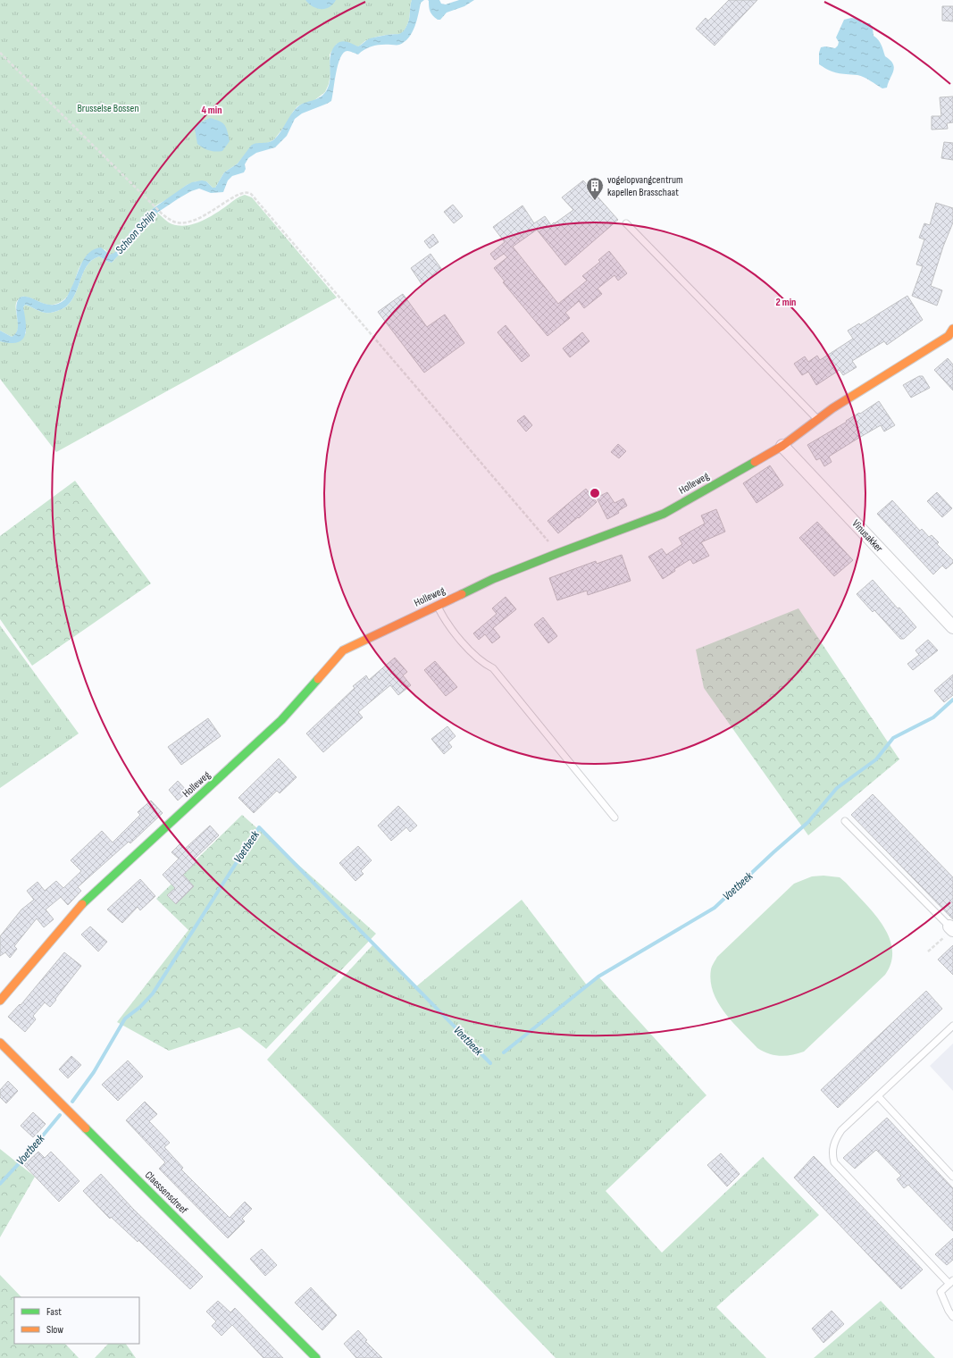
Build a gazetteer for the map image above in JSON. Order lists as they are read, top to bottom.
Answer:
{
  "streets": {
    "street": ["Holleweg", "Vinusakker", "Claessensdreef"]
  },
  "crossings": [
    ["Holleweg", "Vinusakker"]
  ],
  "water": ["Schoon Schijn", "Voetbeek"],
  "parks": ["Brusselse Bossen"],
  "places": {
    "building": ["vogelopvangcentrum kapellen Brasschaat"]
  },
  "legend": ["Fast", "Slow"],
  "rings": ["4 min", "2 min"]
}
